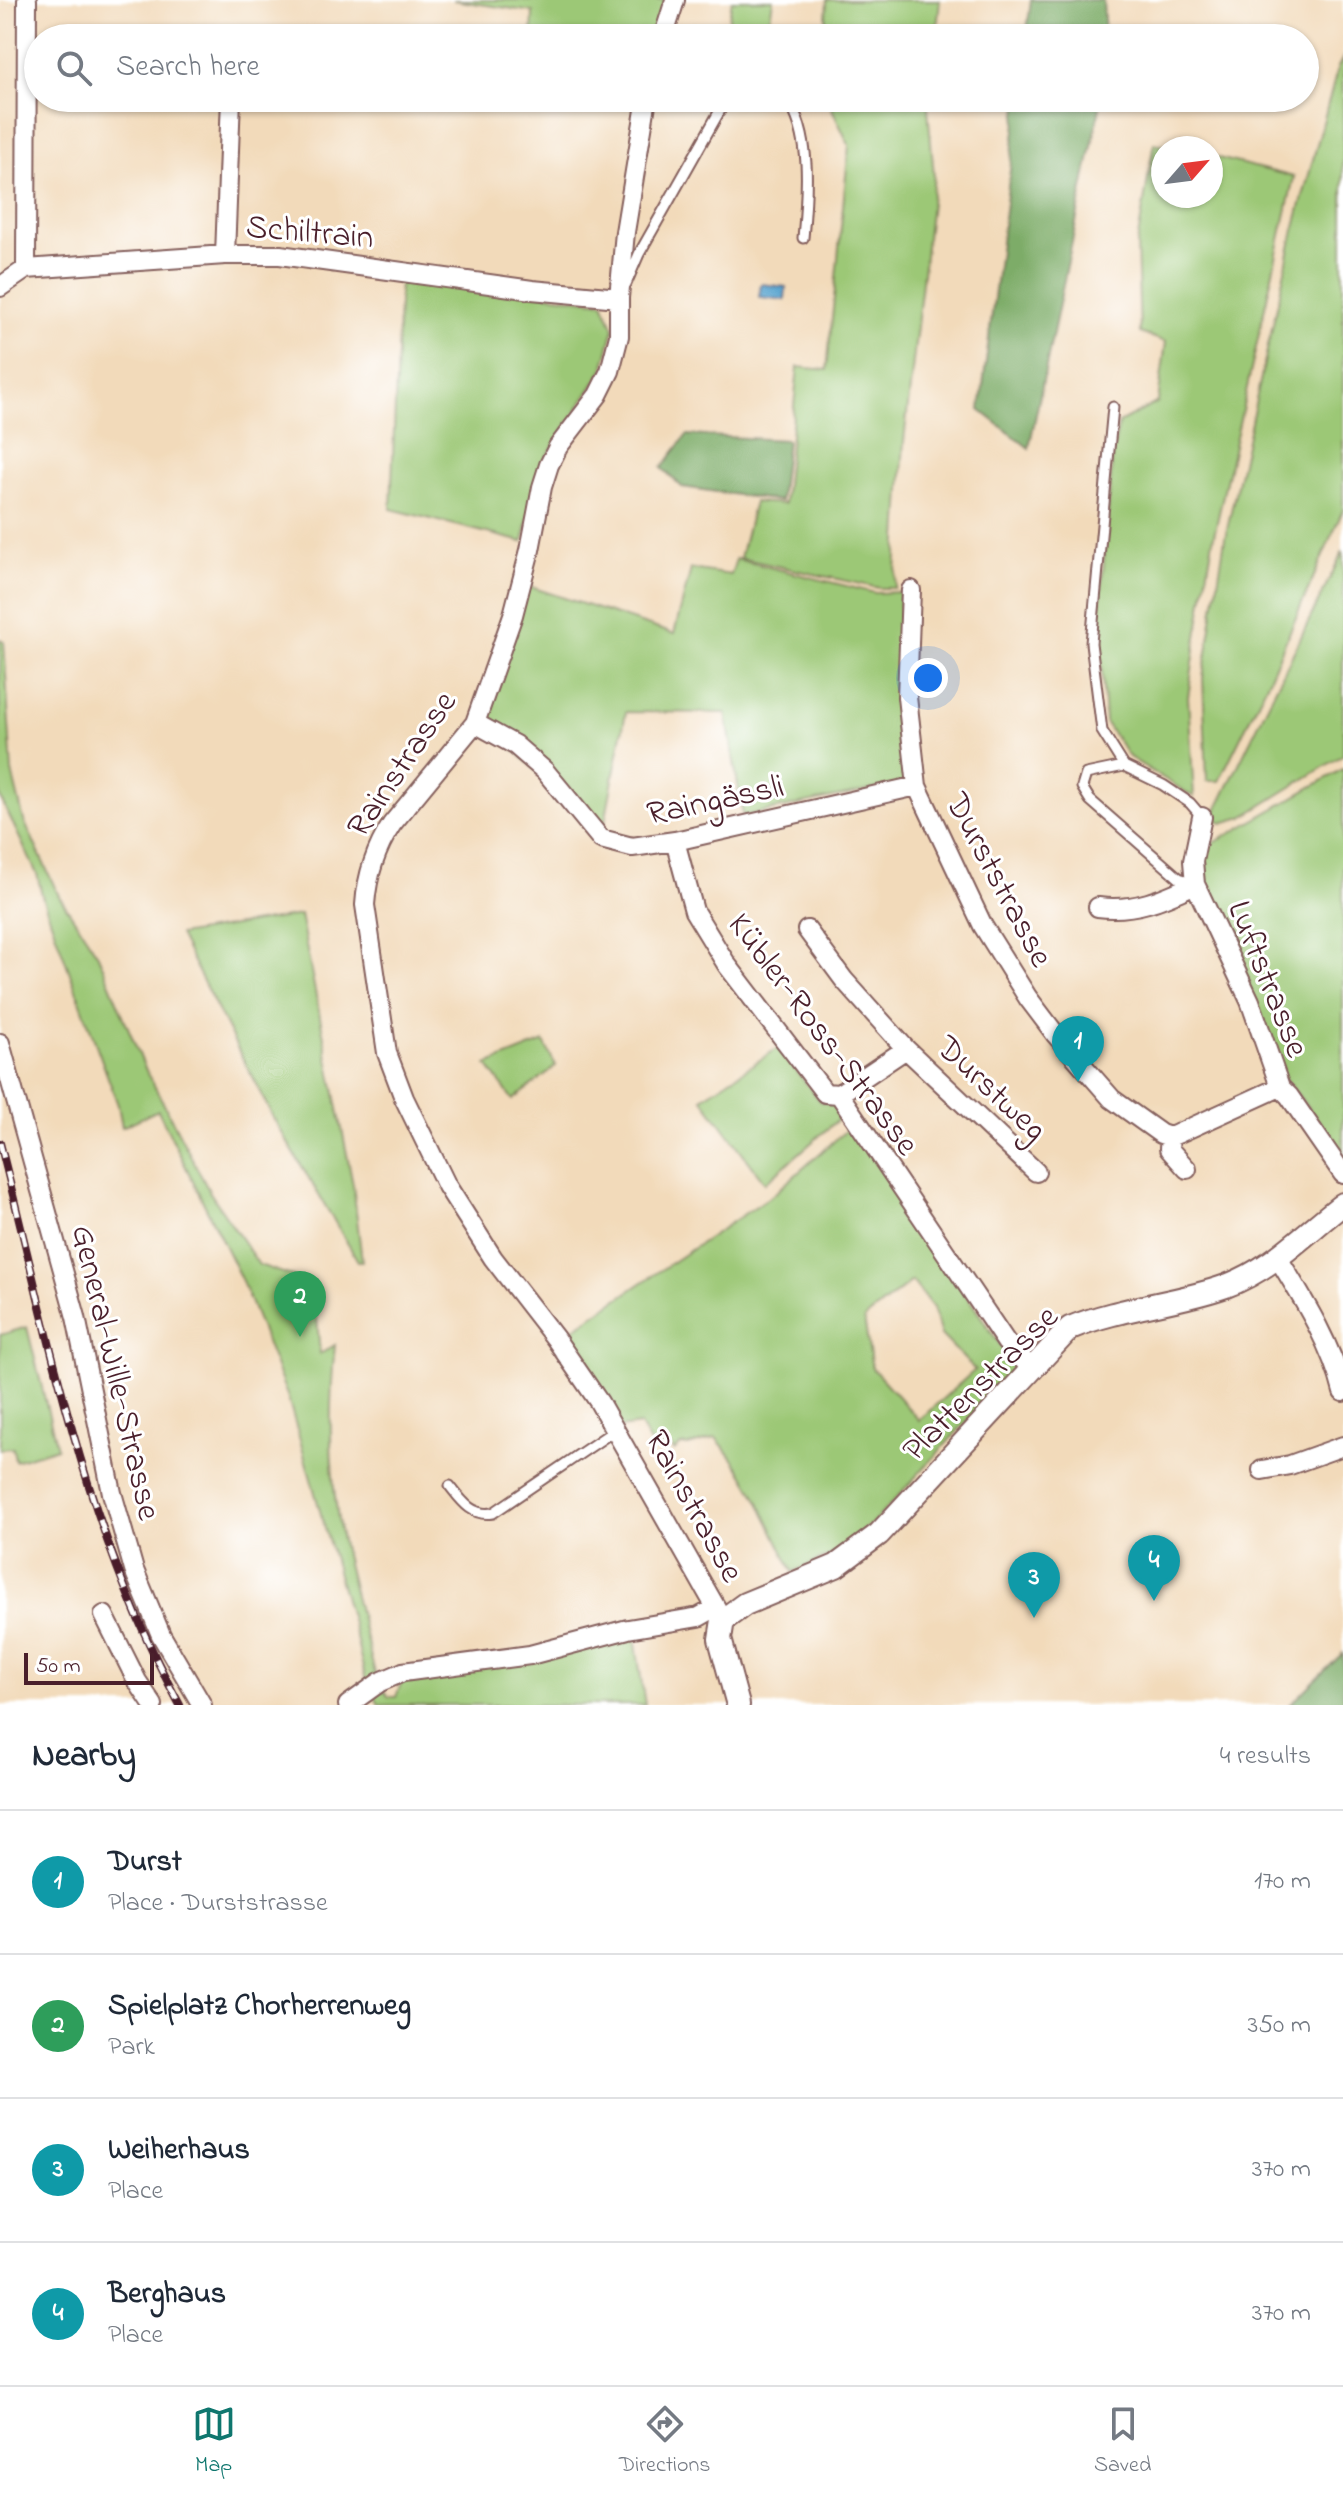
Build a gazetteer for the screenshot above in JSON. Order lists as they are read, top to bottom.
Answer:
{
  "streets": {
    "street": [
      "Schiltrain",
      "Rainstrasse",
      "Raingässli",
      "Durststrasse",
      "Luftstrasse",
      "Kübler-Ross-Strasse",
      "Durstweg",
      "General-Wille-Strasse",
      "Plattenstrasse"
    ]
  },
  "crossings": [
    ["Schiltrain", "Rainstrasse"],
    ["Rainstrasse", "Raingässli"],
    ["Rainstrasse", "Plattenstrasse"],
    ["Raingässli", "Durststrasse"],
    ["Raingässli", "Kübler-Ross-Strasse"],
    ["Kübler-Ross-Strasse", "Durstweg"],
    ["Kübler-Ross-Strasse", "Plattenstrasse"]
  ],
  "scale_bar": "50 m",
  "north": "top right",
  "page": {
    "search": "Search here",
    "pins": [
      "1",
      "2",
      "4",
      "3"
    ],
    "scale": "50 m",
    "heading": ["Nearby", "4 results"],
    "list": [
      {
        "mark": "1",
        "name": "Durst",
        "note": "Place · Durststrasse",
        "value": "170 m"
      },
      {
        "mark": "2",
        "name": "Spielplatz Chorherrenweg",
        "note": "Park",
        "value": "350 m"
      },
      {
        "mark": "3",
        "name": "Weiherhaus",
        "note": "Place",
        "value": "370 m"
      },
      {
        "mark": "4",
        "name": "Berghaus",
        "note": "Place",
        "value": "370 m"
      }
    ],
    "nav": ["Map", "Directions", "Saved"]
  }
}
